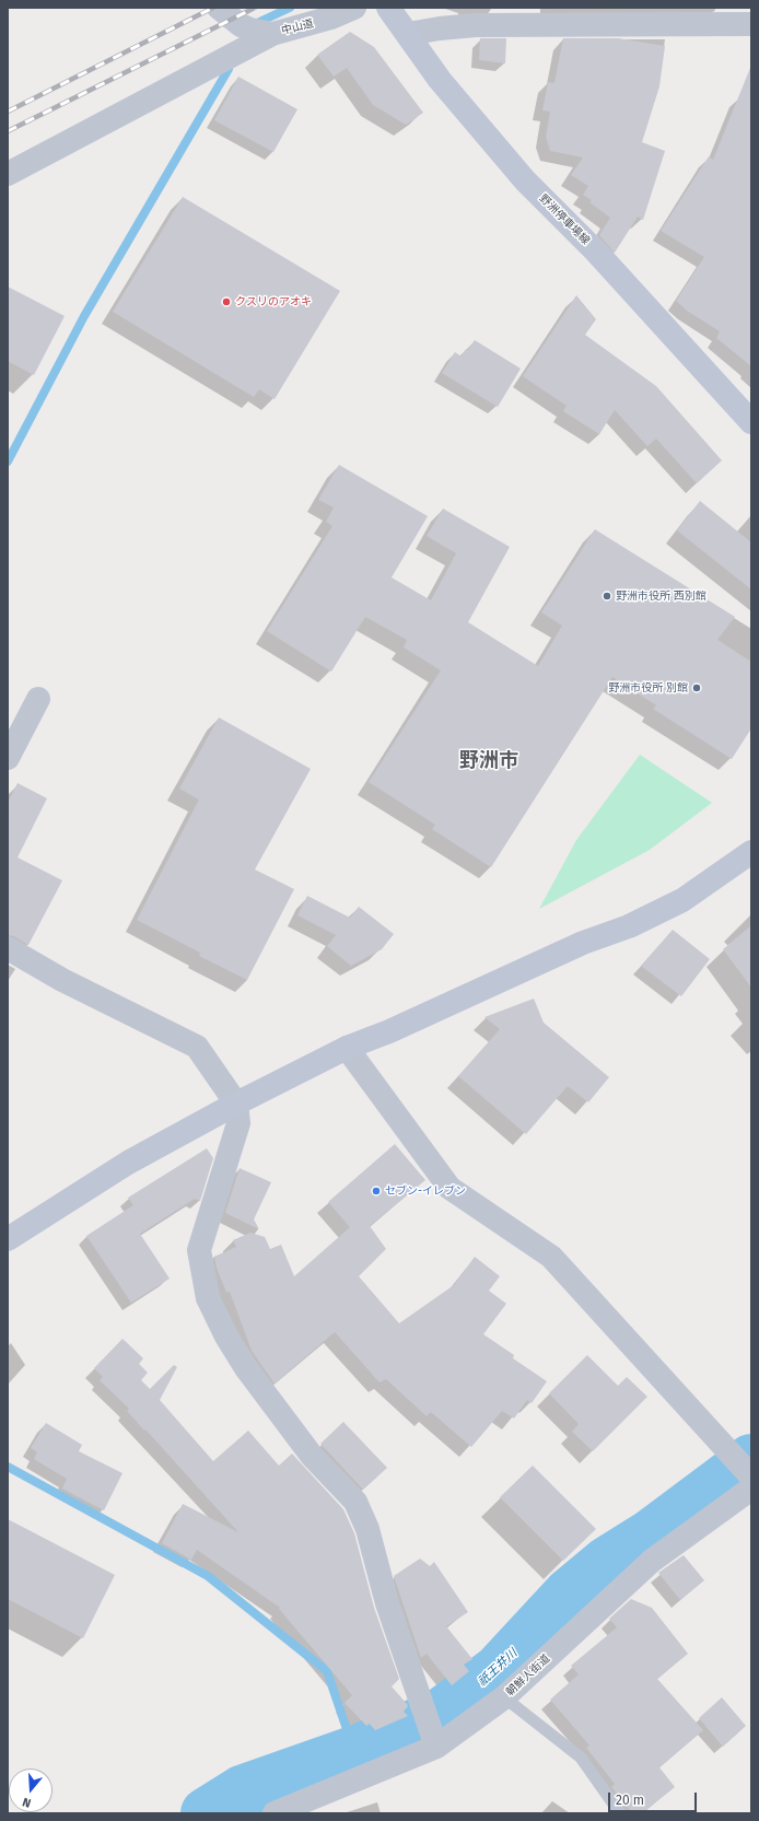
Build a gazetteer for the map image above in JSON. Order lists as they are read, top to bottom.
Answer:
{
  "streets": {
    "street": ["中山道", "野洲停車場線", "朝鮮人街道"]
  },
  "districts": ["野洲市"],
  "water": ["祇王井川"],
  "places": [
    "クスリのアオキ",
    "野洲市役所 西別館",
    "野洲市役所 別館",
    "セブン-イレブン"
  ],
  "scale_bar": "20 m",
  "north": "bottom"
}
